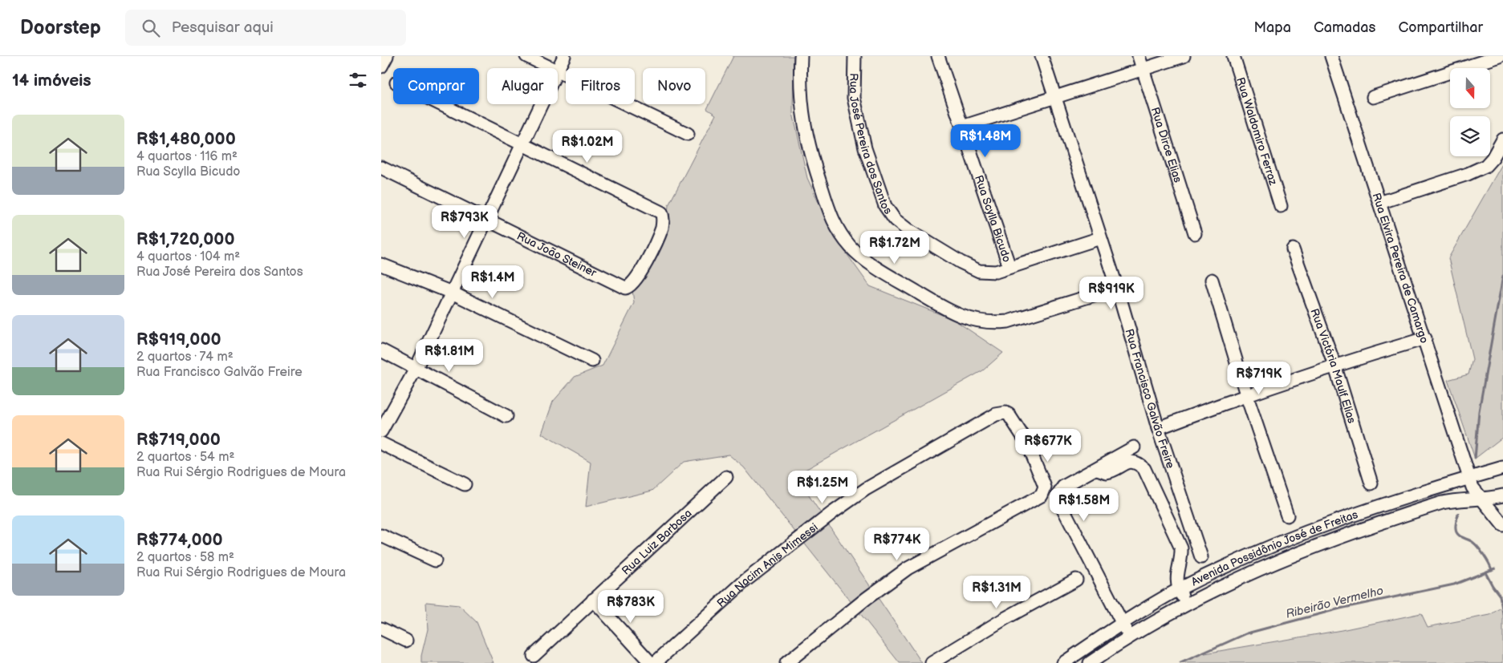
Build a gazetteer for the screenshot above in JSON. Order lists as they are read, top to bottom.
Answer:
{
  "streets": {
    "street": [
      "Rua Waldomiro Ferraz",
      "Rua José Pereira dos Santos",
      "Rua Dirce Elias",
      "Rua Scylla Bicudo",
      "Rua João Steiner",
      "Rua Elvira Pereira de Camargo",
      "Rua Victória Maulf Elias",
      "Rua Francisco Galvão Freire",
      "Rua Luiz Barbosa",
      "Avenida Possidônio José de Freitas",
      "Rua Nacim Anis Mimessi"
    ]
  },
  "crossings": [
    ["Rua José Pereira dos Santos", "Rua Scylla Bicudo"],
    ["Rua José Pereira dos Santos", "Rua Francisco Galvão Freire"],
    ["Rua Elvira Pereira de Camargo", "Avenida Possidônio José de Freitas"]
  ],
  "water": ["Ribeirão Vermelho"],
  "north": "bottom",
  "page": {
    "header": "Doorstep",
    "search": "Pesquisar aqui",
    "nav": ["Mapa", "Camadas", "Compartilhar"],
    "heading": "14 imóveis",
    "chip": [
      "Comprar",
      "Alugar",
      "Filtros",
      "Novo"
    ],
    "list": [
      {
        "name": "R$1,480,000",
        "note": "4 quartos · 116 m² · Rua Scylla Bicudo"
      },
      {
        "name": "R$1,720,000",
        "note": "4 quartos · 104 m² · Rua José Pereira dos Santos"
      },
      {
        "name": "R$919,000",
        "note": "2 quartos · 74 m² · Rua Francisco Galvão Freire"
      },
      {
        "name": "R$719,000",
        "note": "2 quartos · 54 m² · Rua Rui Sérgio Rodrigues de Moura"
      },
      {
        "name": "R$774,000",
        "note": "2 quartos · 58 m² · Rua Rui Sérgio Rodrigues de Moura"
      }
    ],
    "price": [
      "R$1.48M",
      "R$1.02M",
      "R$793K",
      "R$1.72M",
      "R$1.4M",
      "R$919K",
      "R$1.81M",
      "R$719K",
      "R$677K",
      "R$1.25M",
      "R$1.58M",
      "R$774K",
      "R$1.31M",
      "R$783K"
    ]
  }
}
